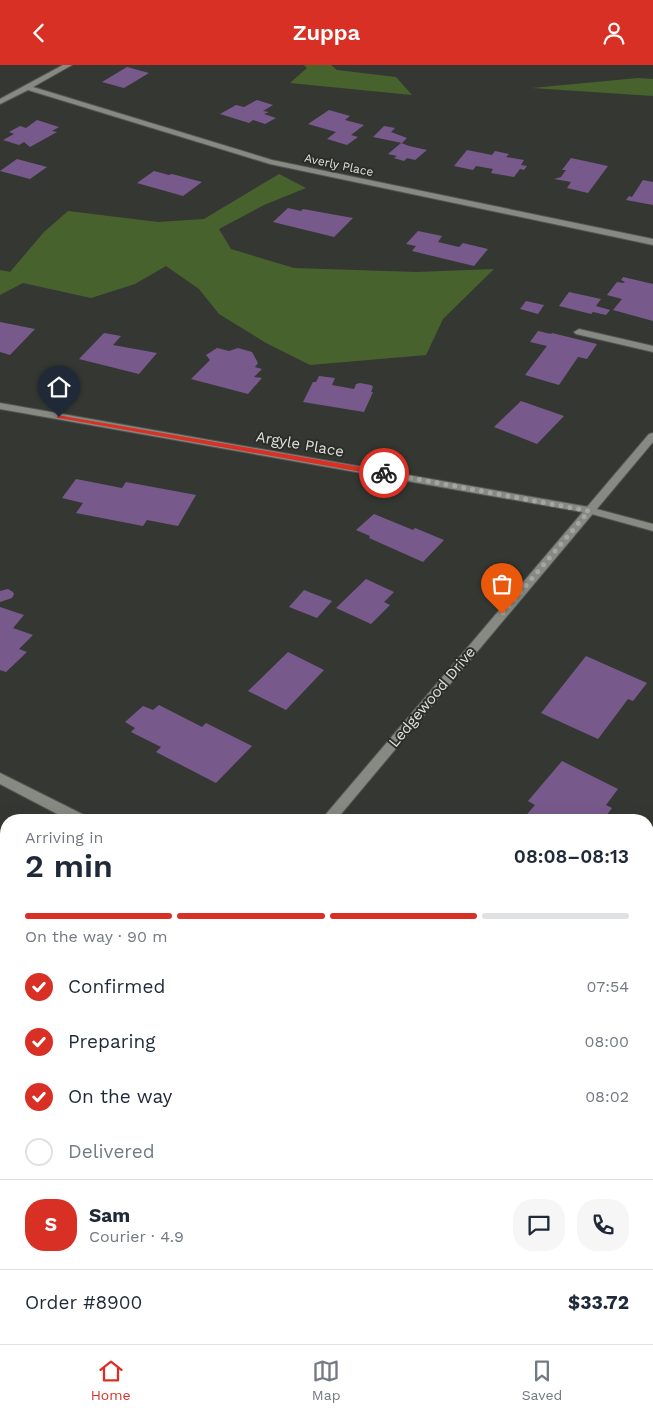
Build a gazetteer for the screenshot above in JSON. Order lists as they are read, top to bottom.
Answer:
{
  "streets": {
    "street": ["Averly Place", "Argyle Place", "Ledgewood Drive"]
  },
  "crossings": [
    ["Argyle Place", "Ledgewood Drive"]
  ],
  "page": {
    "header": "Zuppa",
    "heading": ["2 min", "Arriving in", "08:08–08:13"],
    "panel": [
      "Sam",
      "Courier · 4.9",
      "Order #8900",
      "$33.72"
    ],
    "bar": "On the way · 90 m",
    "list": [
      ["Confirmed", "07:54"],
      ["Preparing", "08:00"],
      ["On the way", "08:02"],
      "Delivered"
    ],
    "round": "S",
    "tabs": ["Home", "Map", "Saved"]
  }
}
